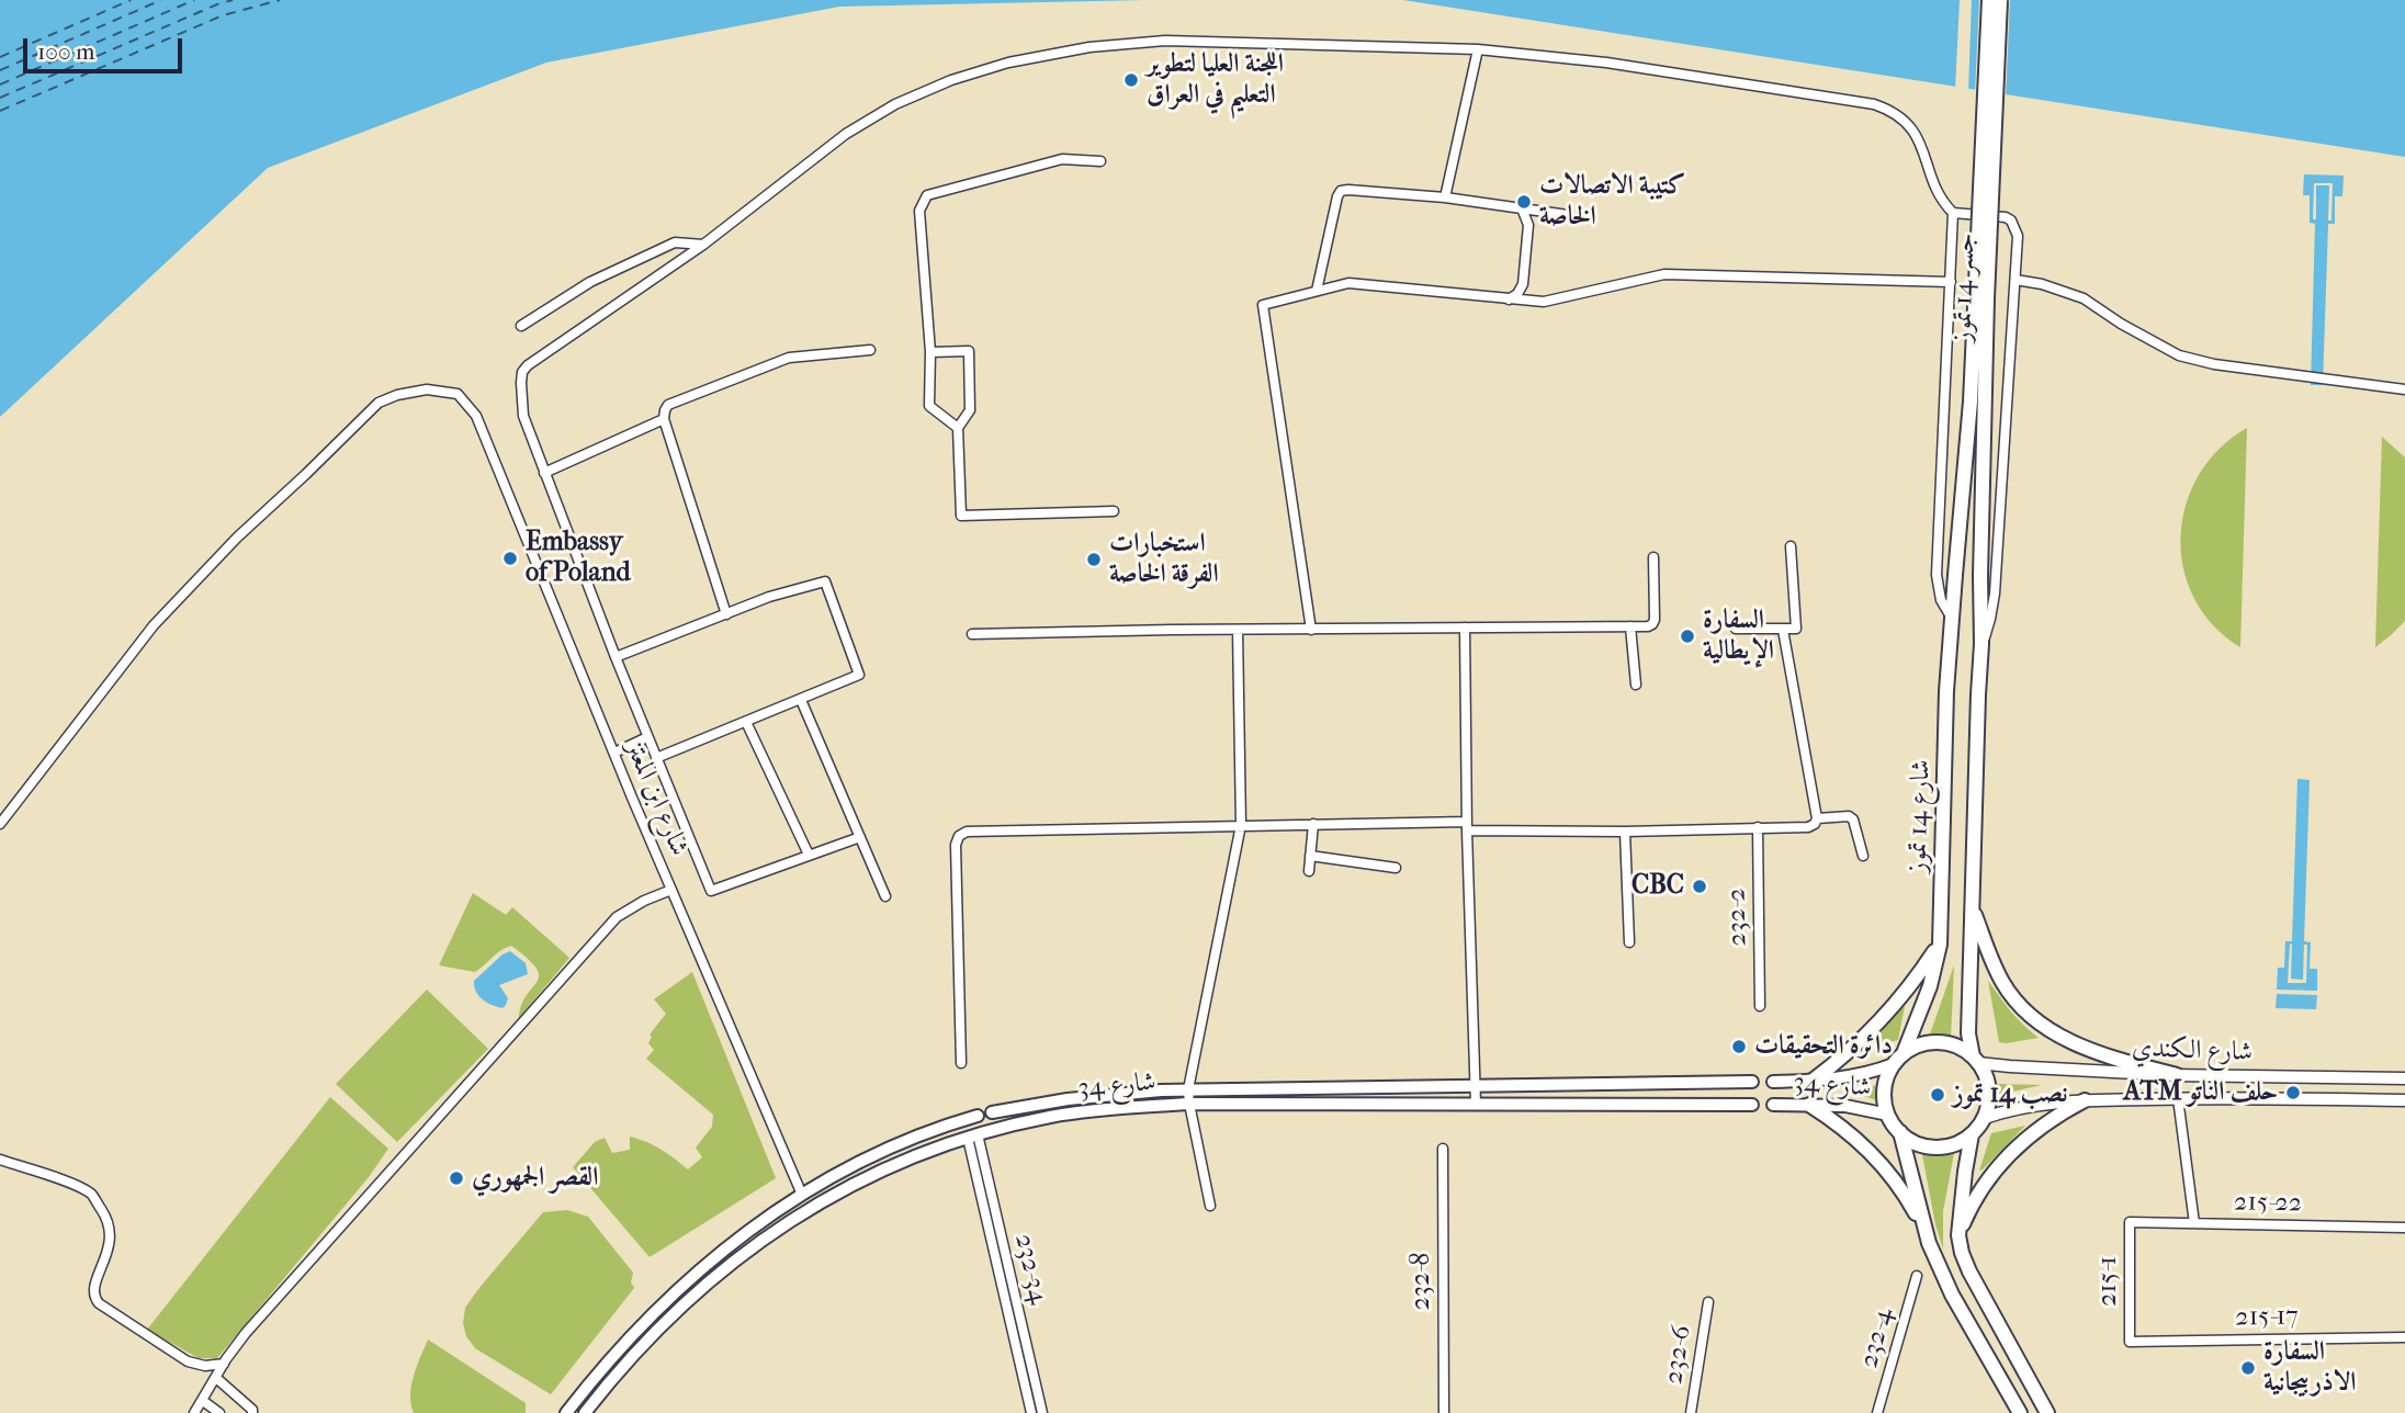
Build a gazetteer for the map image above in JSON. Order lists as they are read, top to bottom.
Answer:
{
  "streets": {
    "main road": ["جسر 14 تموز", "شارع 14 تموز", "شارع 34"],
    "street": [
      "شارع ابن المعتز",
      "232-2",
      "شارع الكندي",
      "215-22",
      "232-34",
      "232-8",
      "215-1",
      "215-17",
      "232-4",
      "232-6"
    ]
  },
  "crossings": [
    ["جسر 14 تموز", "شارع 14 تموز"],
    ["شارع 14 تموز", "شارع الكندي"],
    ["شارع 14 تموز", "شارع 34"],
    ["شارع الكندي", "شارع 34"],
    ["شارع 34", "232-34"],
    ["215-22", "215-1"],
    ["215-1", "215-17"]
  ],
  "places": [
    "اللجنة العليا لتطوير التعليم في العراق",
    "كتيبة الاتصالات الخاصة",
    "Embassy of Poland",
    "استخبارات الفرقة الخاصة",
    "السفارة الإيطالية",
    "CBC",
    "دائرة التحقيقات",
    "ATM حلف الناتو",
    "نصب 14 تموز",
    "القصر الجمهوري",
    "السفارة الاذربيجانية"
  ],
  "scale_bar": "100 m"
}
